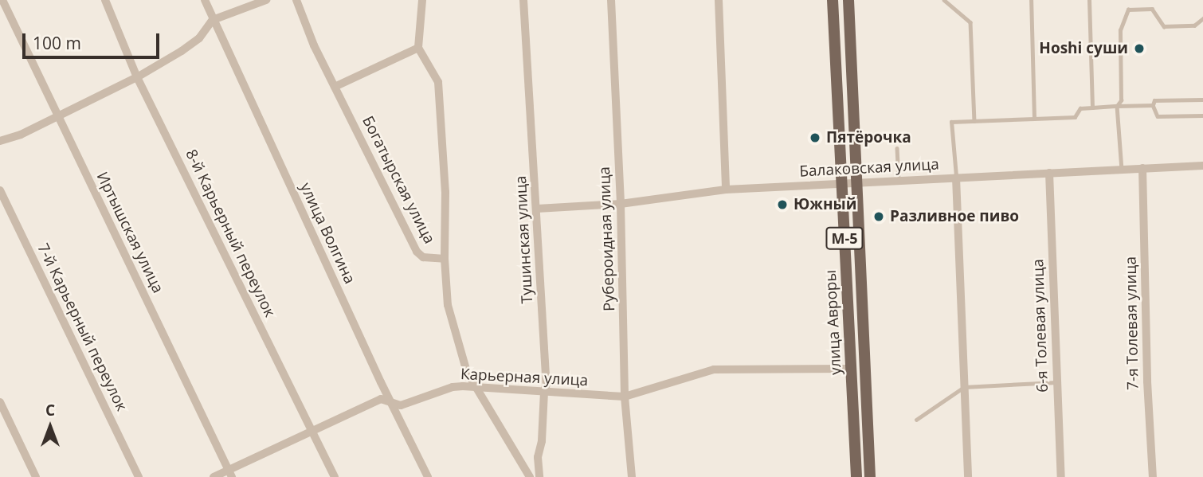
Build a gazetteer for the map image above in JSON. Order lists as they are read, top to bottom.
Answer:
{
  "streets": {
    "main road": ["М-5", "улица Авроры"],
    "street": [
      "Балаковская улица",
      "Богатырская улица",
      "Иртышская улица",
      "8-й Карьерный переулок",
      "улица Волгина",
      "Рубероидная улица",
      "Тушинская улица",
      "7-я Толевая улица",
      "6-я Толевая улица",
      "7-й Карьерный переулок",
      "Карьерная улица"
    ]
  },
  "crossings": [
    ["Балаковская улица", "Рубероидная улица"],
    ["Балаковская улица", "Тушинская улица"],
    ["Балаковская улица", "улица Авроры"],
    ["Балаковская улица", "7-я Толевая улица"],
    ["Балаковская улица", "6-я Толевая улица"],
    ["Богатырская улица", "Карьерная улица"],
    ["Иртышская улица", "Карьерная улица"],
    ["8-й Карьерный переулок", "Карьерная улица"],
    ["улица Волгина", "Карьерная улица"],
    ["Рубероидная улица", "Карьерная улица"],
    ["Тушинская улица", "Карьерная улица"],
    ["улица Авроры", "Карьерная улица"]
  ],
  "places": [
    "Hoshi суши",
    "Пятёрочка",
    "Южный",
    "Разливное пиво"
  ],
  "scale_bar": "100 m",
  "north": "top"
}
